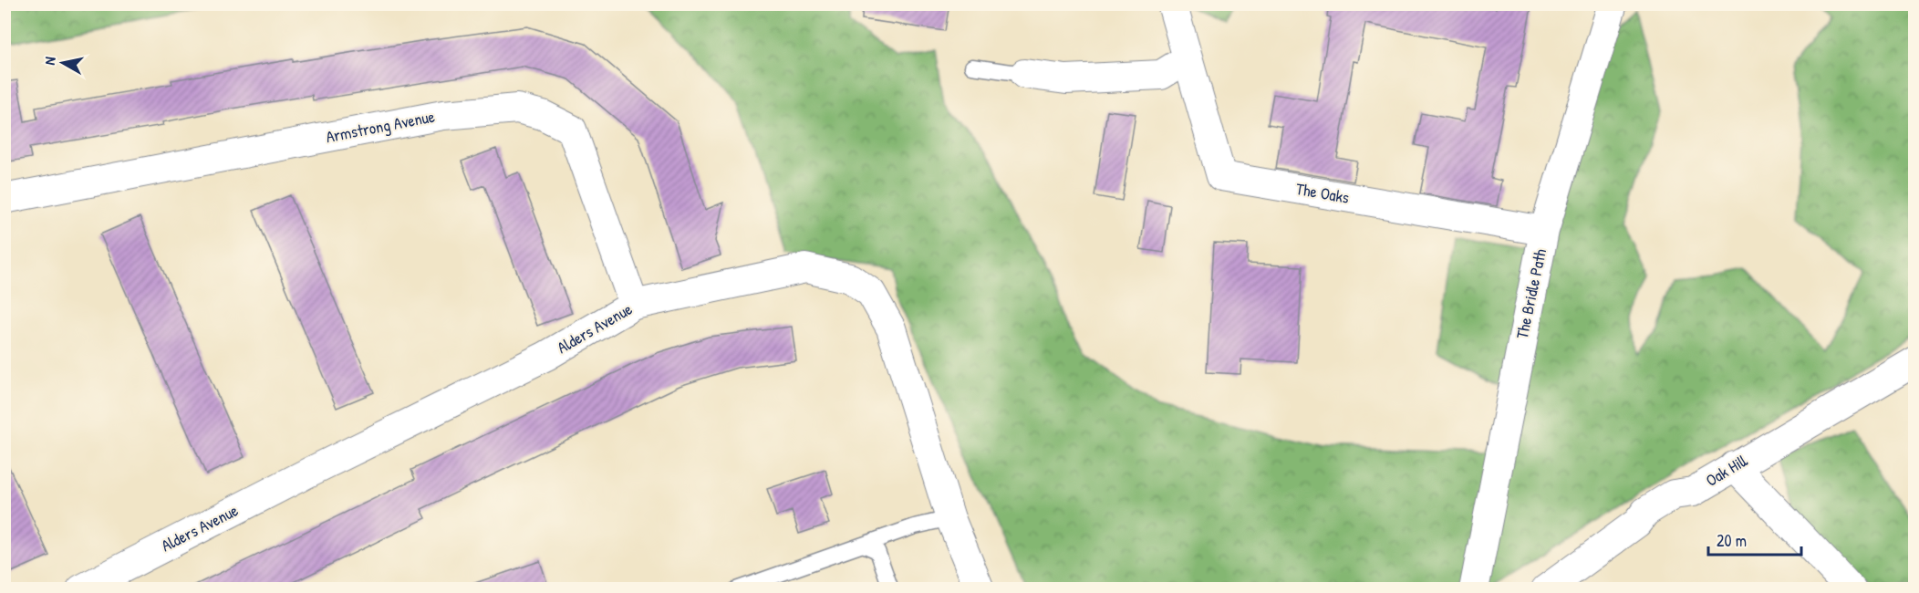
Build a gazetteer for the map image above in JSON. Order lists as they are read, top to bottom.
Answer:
{
  "streets": {
    "street": [
      "Armstrong Avenue",
      "The Oaks",
      "The Bridle Path",
      "Alders Avenue",
      "Oak Hill"
    ]
  },
  "crossings": [
    ["Armstrong Avenue", "Alders Avenue"],
    ["The Oaks", "The Bridle Path"]
  ],
  "scale_bar": "20 m",
  "north": "left"
}
